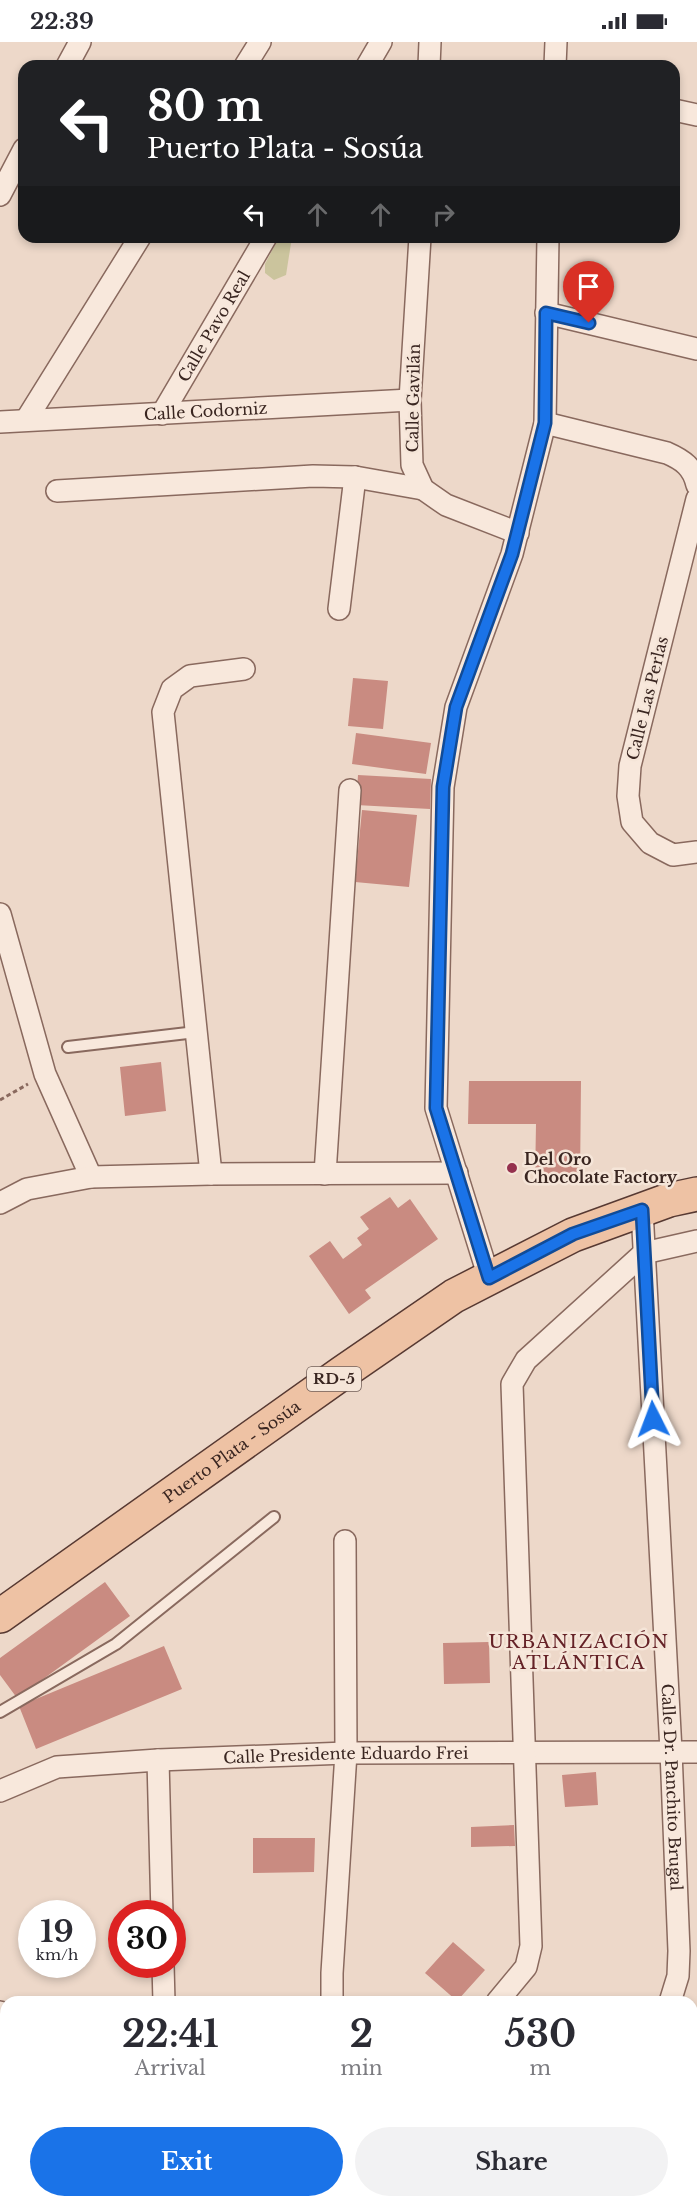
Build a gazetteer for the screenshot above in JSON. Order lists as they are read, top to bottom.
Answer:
{
  "streets": {
    "main road": ["RD-5", "Puerto Plata - Sosúa"],
    "street": [
      "Calle Pavo Real",
      "Calle Gavilán",
      "Calle Codorniz",
      "Calle Las Perlas",
      "Calle Presidente Eduardo Frei",
      "Calle Dr. Panchito Brugal"
    ]
  },
  "crossings": [
    ["Calle Pavo Real", "Calle Codorniz"],
    ["Calle Gavilán", "Calle Codorniz"],
    ["Puerto Plata - Sosúa", "Calle Dr. Panchito Brugal"],
    ["Calle Presidente Eduardo Frei", "Calle Dr. Panchito Brugal"]
  ],
  "districts": ["URBANIZACIÓN ATLÁNTICA"],
  "places": ["Del Oro Chocolate Factory"],
  "page": {
    "status": "22:39",
    "turn": ["80 m", "Puerto Plata - Sosúa"],
    "speed": "19 km/h",
    "limit": "30",
    "eta": [
      "22:41",
      "Arrival",
      "2",
      "min",
      "530",
      "m"
    ],
    "buttons": ["Exit", "Share"]
  }
}
